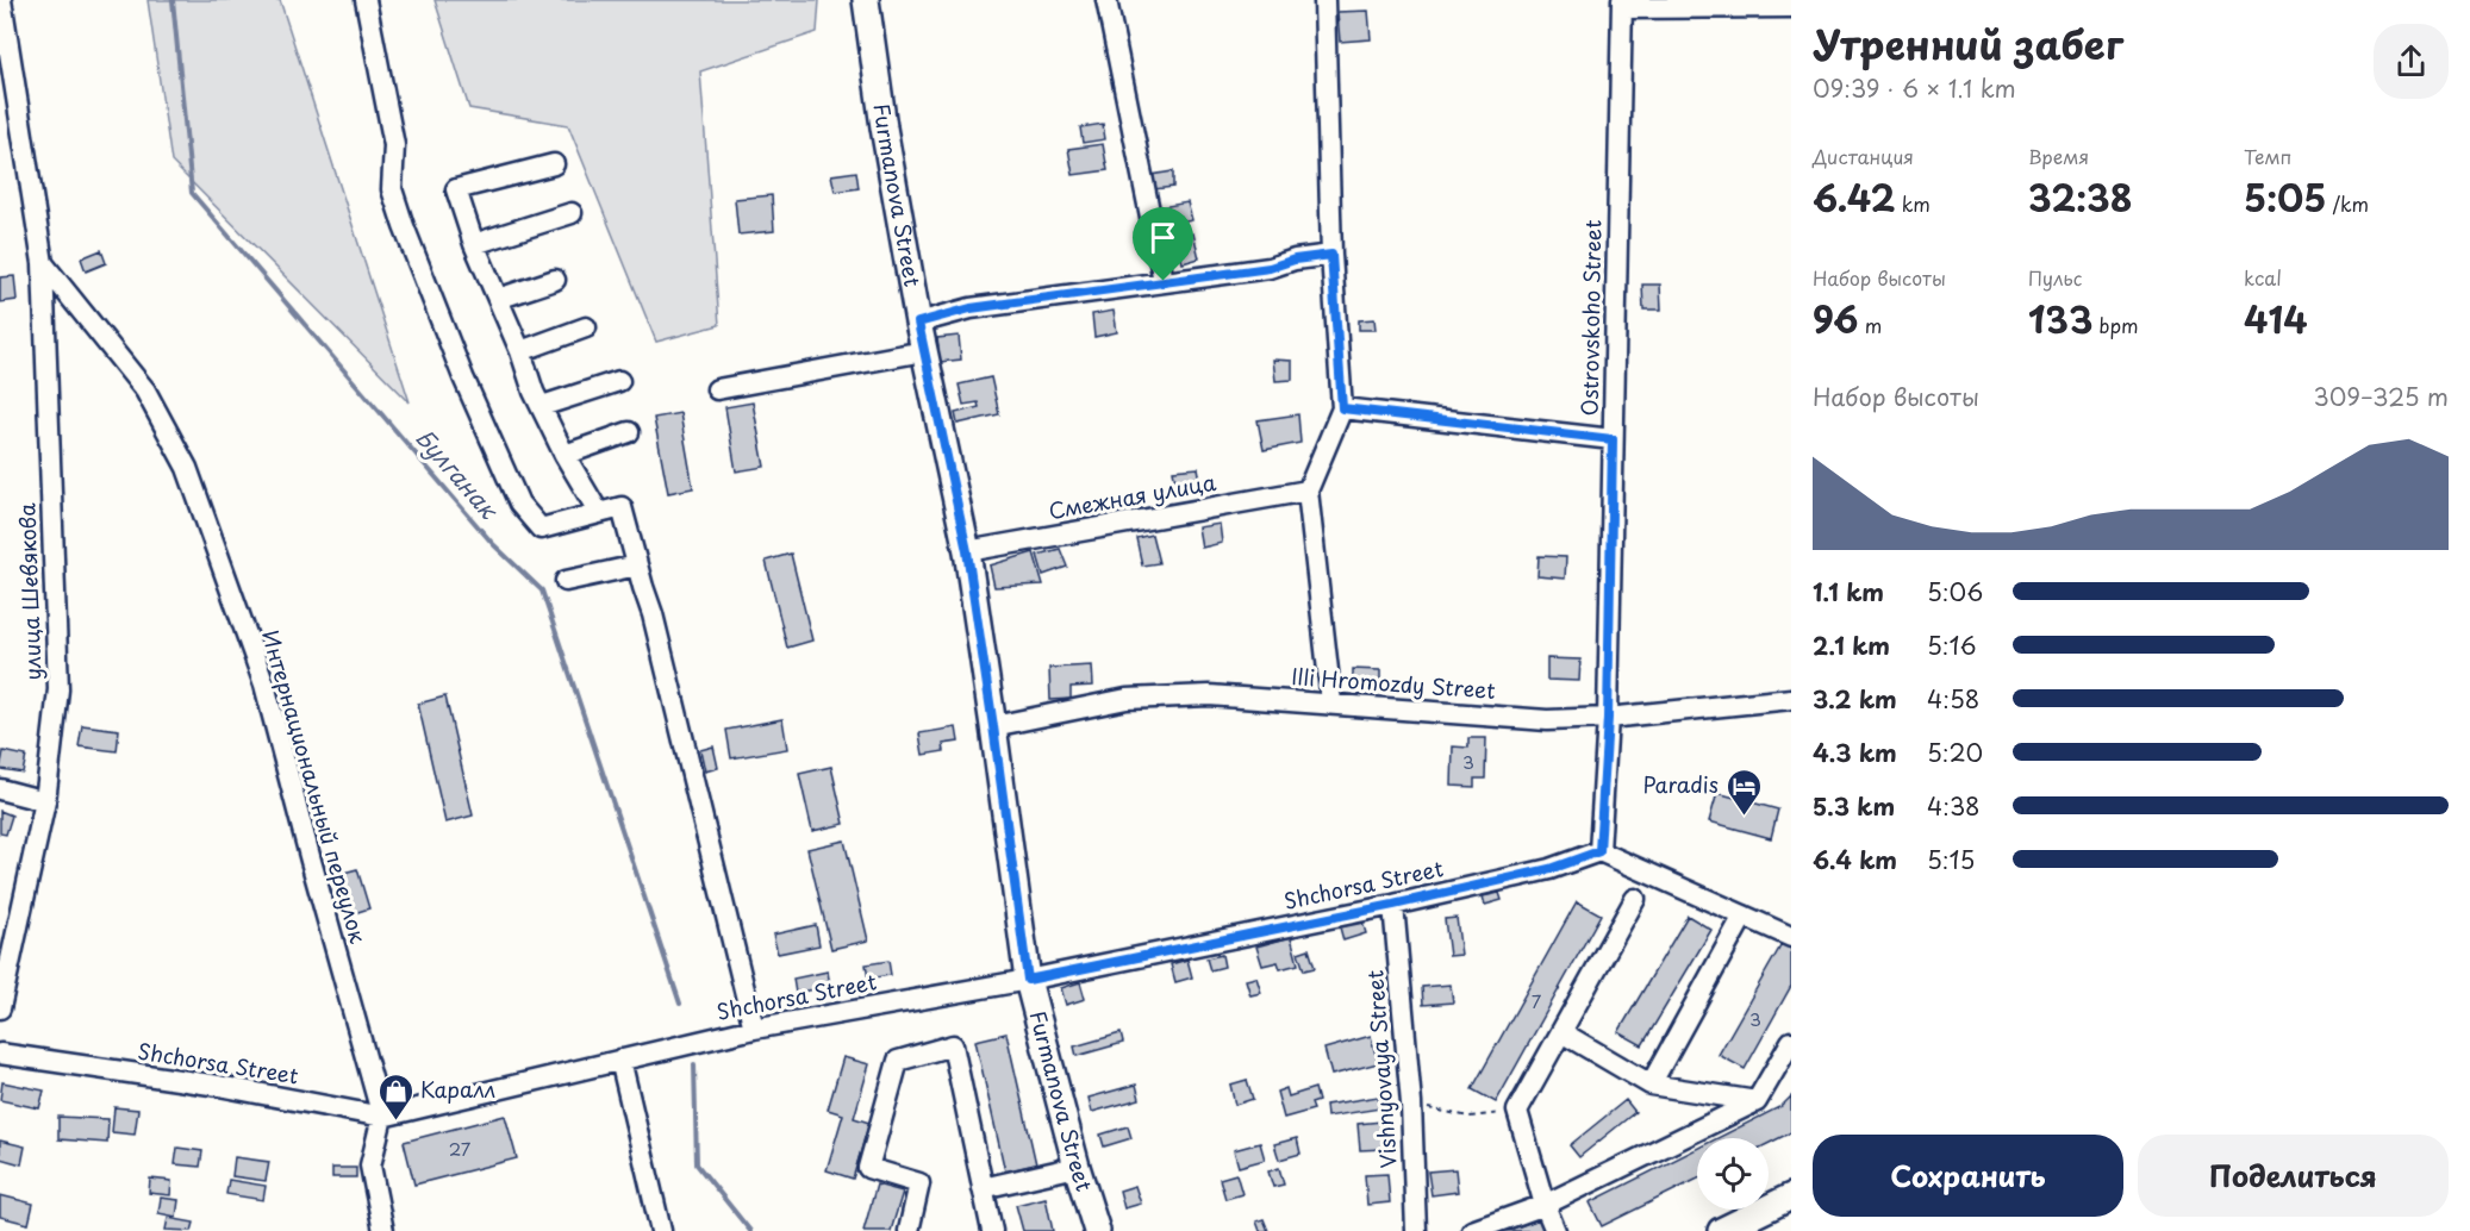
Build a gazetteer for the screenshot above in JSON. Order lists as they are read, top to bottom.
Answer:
{
  "streets": {
    "main road": ["Furmanova Street"],
    "street": [
      "Ostrovskoho Street",
      "Смежная улица",
      "улица Шевякова",
      "Illi Hromozdy Street",
      "Интернациональный переулок",
      "Shchorsa Street",
      "Vishnyovaya Street"
    ]
  },
  "crossings": [
    ["Furmanova Street", "Смежная улица"],
    ["Furmanova Street", "Illi Hromozdy Street"],
    ["Furmanova Street", "Shchorsa Street"],
    ["Ostrovskoho Street", "Illi Hromozdy Street"],
    ["Ostrovskoho Street", "Shchorsa Street"],
    ["улица Шевякова", "Интернациональный переулок"],
    ["Интернациональный переулок", "Shchorsa Street"],
    ["Shchorsa Street", "Vishnyovaya Street"]
  ],
  "water": ["Булганак"],
  "places": {
    "hotel": ["Paradis"],
    "shop": ["Каралл"]
  },
  "house_numbers": [
    "3",
    "7",
    "3",
    "27"
  ],
  "page": {
    "heading": ["Утренний забег", "09:39 · 6 × 1.1 km"],
    "stats": [
      ["Дистанция", "6.42 km"],
      ["Время", "32:38"],
      ["Темп", "5:05 /km"],
      ["Набор высоты", "96 m"],
      ["Пульс", "133 bpm"],
      ["kcal", "414"]
    ],
    "chart": ["Набор высоты", "309–325 m"],
    "list": [
      {
        "name": "1.1 km",
        "note": "5:06"
      },
      {
        "name": "2.1 km",
        "note": "5:16"
      },
      {
        "name": "3.2 km",
        "note": "4:58"
      },
      {
        "name": "4.3 km",
        "note": "5:20"
      },
      {
        "name": "5.3 km",
        "note": "4:38"
      },
      {
        "name": "6.4 km",
        "note": "5:15"
      }
    ],
    "buttons": ["Сохранить", "Поделиться"]
  }
}
